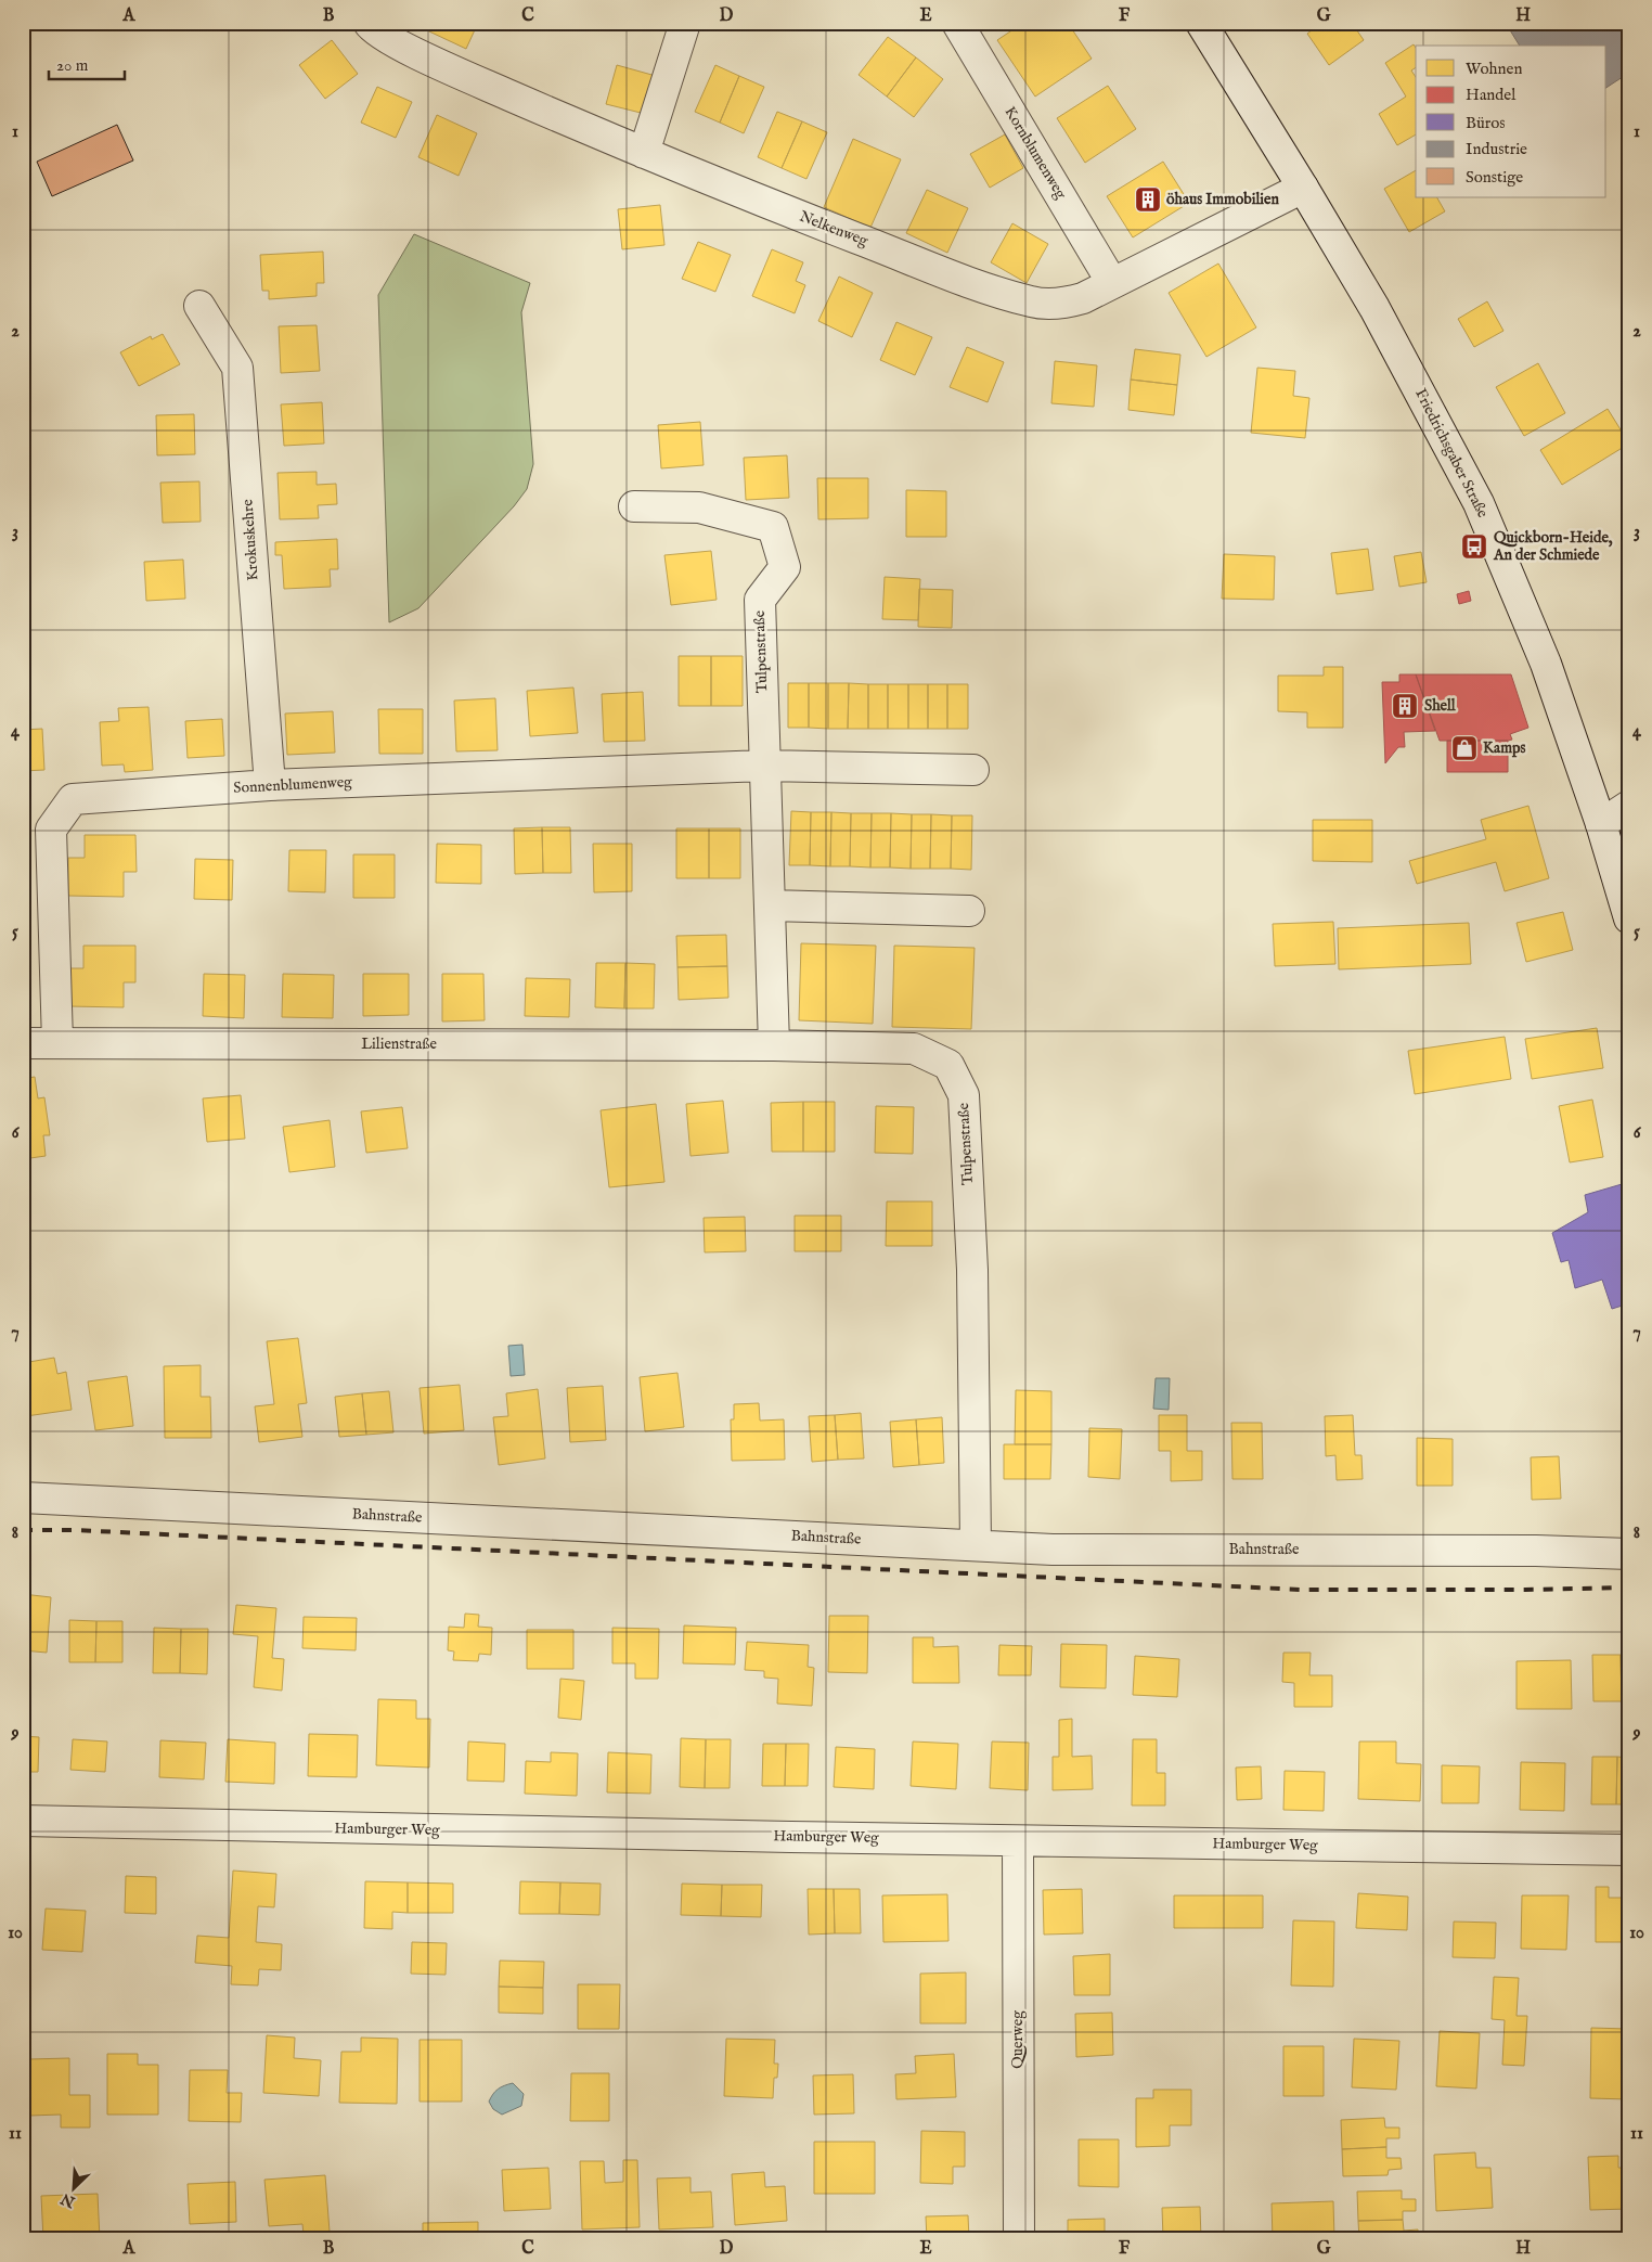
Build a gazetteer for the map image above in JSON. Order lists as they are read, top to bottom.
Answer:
{
  "streets": {
    "street": [
      "Kornblumenweg",
      "Nelkenweg",
      "Friedrichsgaber Straße",
      "Krokuskehre",
      "Tulpenstraße",
      "Sonnenblumenweg",
      "Lilienstraße",
      "Bahnstraße",
      "Hamburger Weg",
      "Querweg"
    ]
  },
  "crossings": [
    ["Kornblumenweg", "Nelkenweg"],
    ["Nelkenweg", "Friedrichsgaber Straße"],
    ["Krokuskehre", "Sonnenblumenweg"],
    ["Tulpenstraße", "Sonnenblumenweg"],
    ["Tulpenstraße", "Lilienstraße"],
    ["Tulpenstraße", "Bahnstraße"],
    ["Sonnenblumenweg", "Lilienstraße"],
    ["Hamburger Weg", "Querweg"]
  ],
  "places": {
    "building": ["öhaus Immobilien", "Shell"],
    "bus stop": ["Quickborn-Heide, An der Schmiede"],
    "shop": ["Kamps"]
  },
  "legend": [
    "Wohnen",
    "Handel",
    "Büros",
    "Industrie",
    "Sonstige"
  ],
  "scale_bar": "20 m",
  "north": "bottom left",
  "grid": {
    "columns": [
      "A",
      "B",
      "C",
      "D",
      "E",
      "F",
      "G",
      "H"
    ],
    "rows": [
      "1",
      "2",
      "3",
      "4",
      "5",
      "6",
      "7",
      "8",
      "9",
      "10",
      "11"
    ]
  }
}
